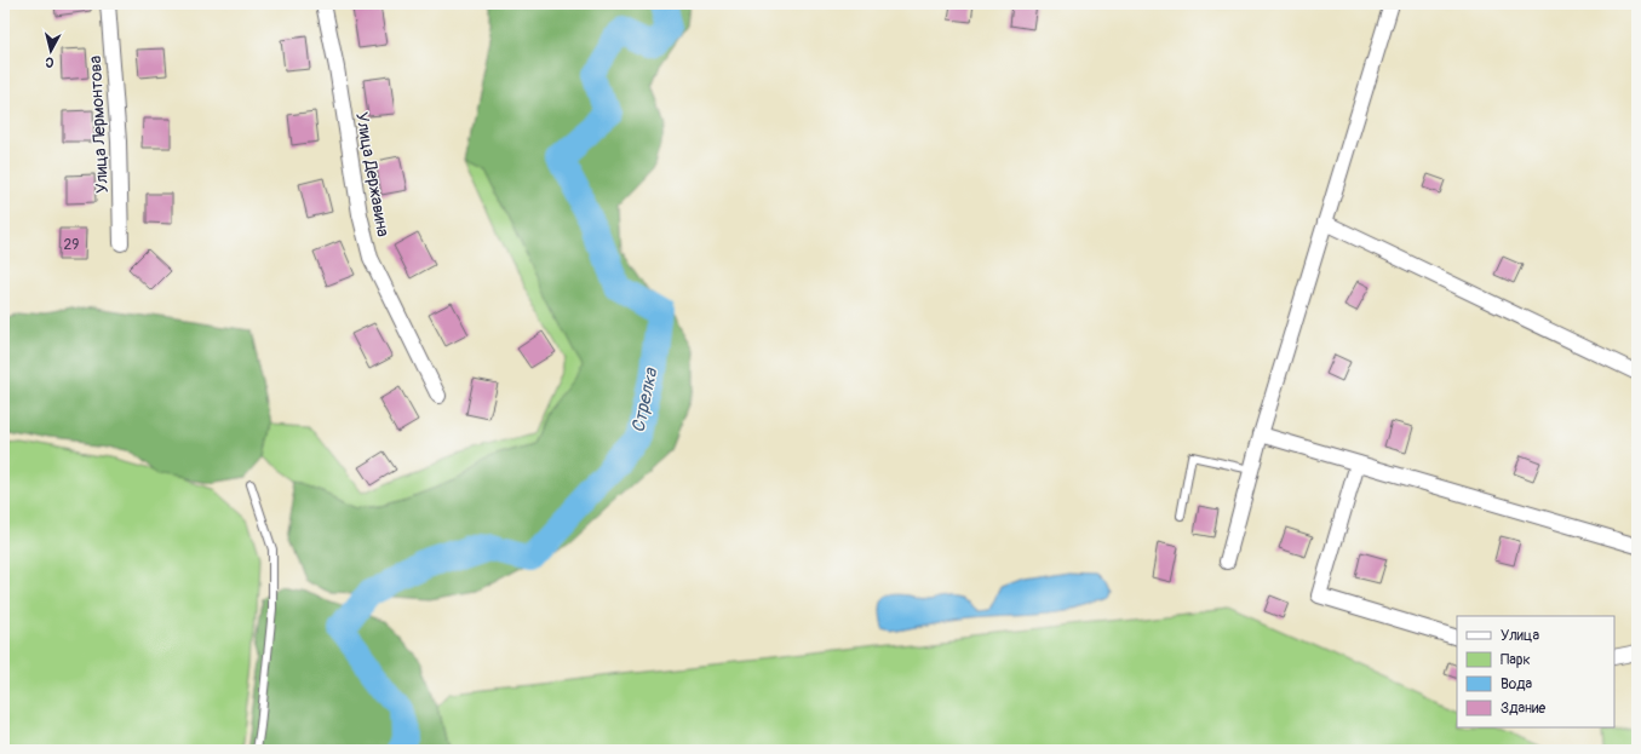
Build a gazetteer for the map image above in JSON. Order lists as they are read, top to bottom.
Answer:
{
  "streets": {
    "street": ["Улица Лермонтова", "Улица Державина"]
  },
  "water": ["Стрелка"],
  "house_numbers": ["29"],
  "legend": [
    "Улица",
    "Парк",
    "Вода",
    "Здание"
  ],
  "north": "bottom"
}
